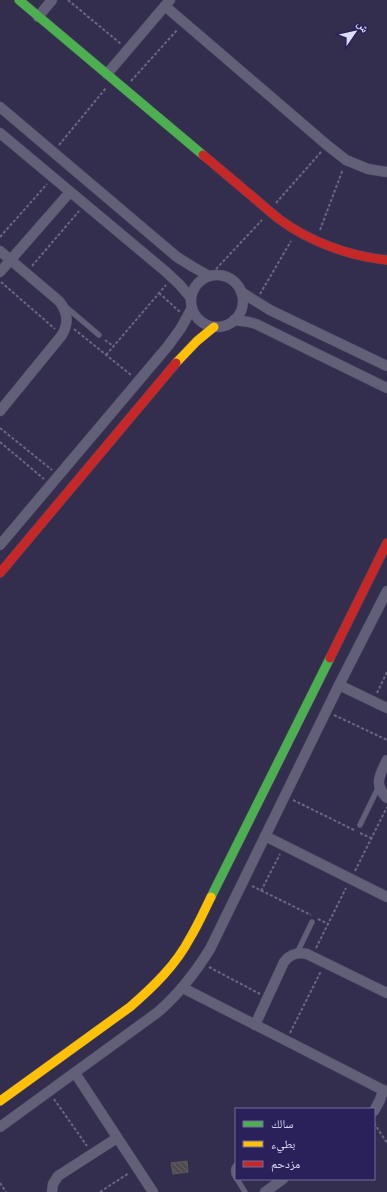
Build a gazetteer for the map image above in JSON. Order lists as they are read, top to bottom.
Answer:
{
  "legend": ["سالك", "بطيء", "مزدحم"],
  "north": "top right"
}
